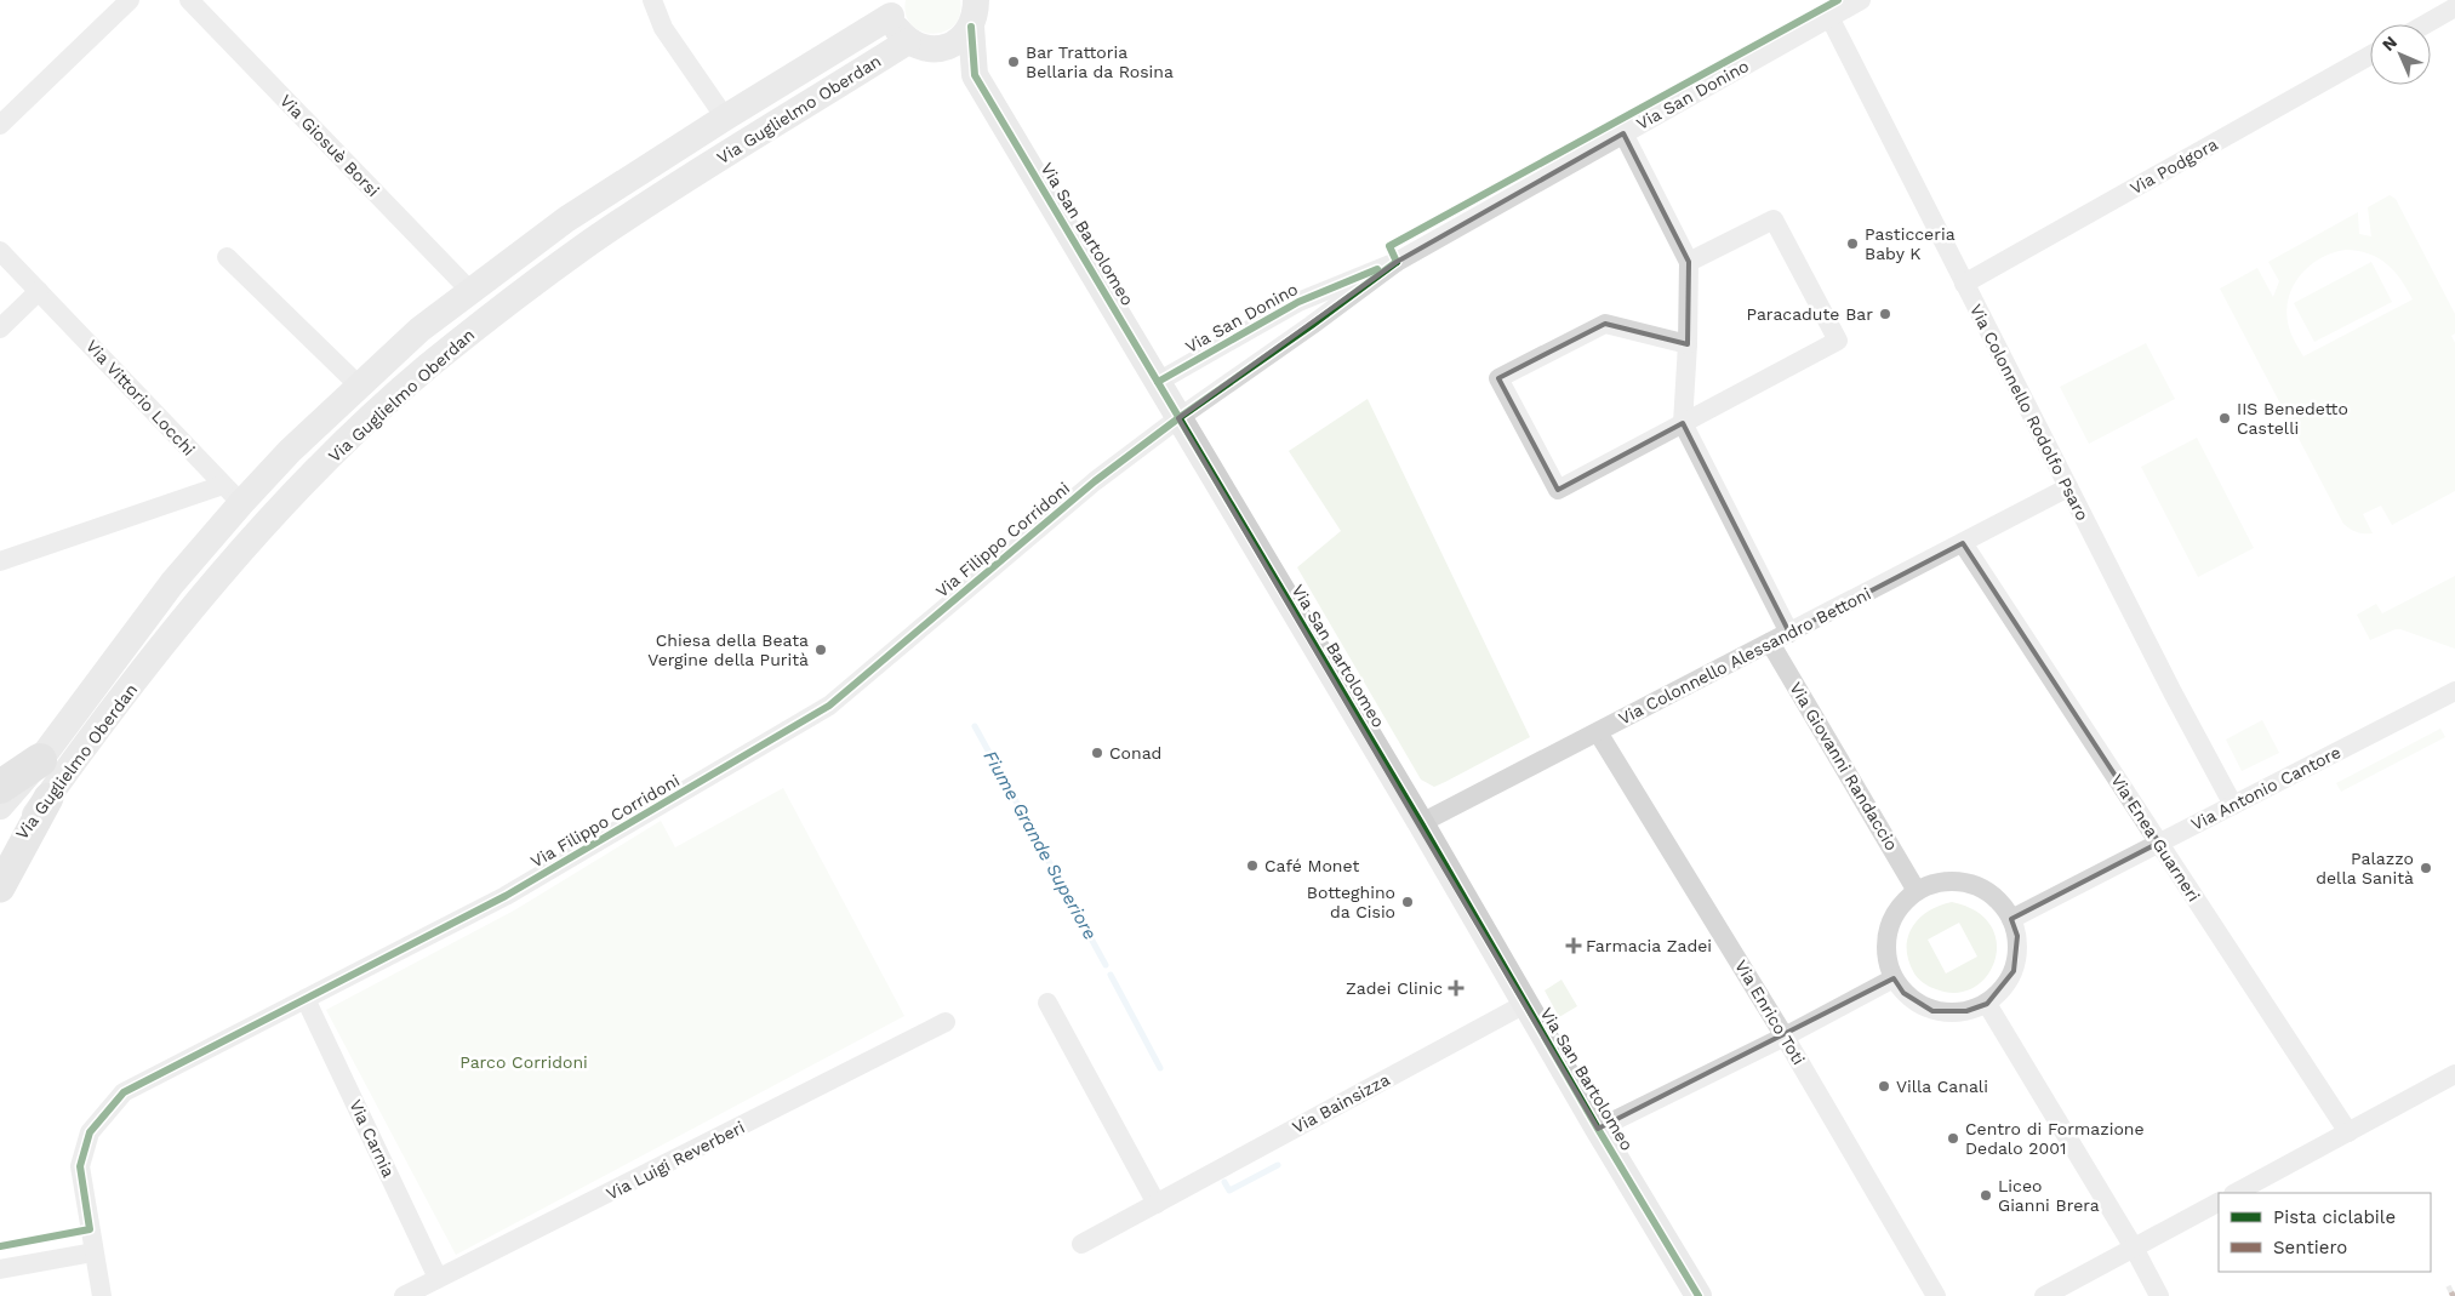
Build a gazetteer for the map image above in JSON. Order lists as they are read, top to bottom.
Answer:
{
  "streets": {
    "main road": ["Via Guglielmo Oberdan", "Via San Bartolomeo"],
    "street": [
      "Via San Donino",
      "Via Giosuè Borsi",
      "Via Podgora",
      "Via Vittorio Locchi",
      "Via Colonnello Rodolfo Psaro",
      "Via Filippo Corridoni",
      "Via Colonnello Alessandro Bettoni",
      "Via Giovanni Randaccio",
      "Via Antonio Cantore",
      "Via Enea Guarneri",
      "Via Enrico Toti",
      "Via Bainsizza",
      "Via Carnia",
      "Via Luigi Reverberi"
    ]
  },
  "crossings": [
    ["Via San Donino", "Via San Bartolomeo"],
    ["Via San Donino", "Via Colonnello Rodolfo Psaro"],
    ["Via San Donino", "Via Filippo Corridoni"],
    ["Via Guglielmo Oberdan", "Via Giosuè Borsi"],
    ["Via Guglielmo Oberdan", "Via Vittorio Locchi"],
    ["Via Podgora", "Via Colonnello Rodolfo Psaro"],
    ["Via San Bartolomeo", "Via Filippo Corridoni"],
    ["Via San Bartolomeo", "Via Colonnello Alessandro Bettoni"],
    ["Via San Bartolomeo", "Via Bainsizza"],
    ["Via Colonnello Rodolfo Psaro", "Via Colonnello Alessandro Bettoni"],
    ["Via Colonnello Rodolfo Psaro", "Via Antonio Cantore"],
    ["Via Filippo Corridoni", "Via Carnia"],
    ["Via Colonnello Alessandro Bettoni", "Via Giovanni Randaccio"],
    ["Via Colonnello Alessandro Bettoni", "Via Enea Guarneri"],
    ["Via Colonnello Alessandro Bettoni", "Via Enrico Toti"],
    ["Via Giovanni Randaccio", "Via Antonio Cantore"],
    ["Via Antonio Cantore", "Via Enea Guarneri"],
    ["Via Carnia", "Via Luigi Reverberi"]
  ],
  "water": ["Fiume Grande Superiore"],
  "parks": ["Parco Corridoni"],
  "places": {
    "other": [
      "Bar Trattoria Bellaria da Rosina",
      "Pasticceria Baby K",
      "Paracadute Bar",
      "IIS Benedetto Castelli",
      "Chiesa della Beata Vergine della Purità",
      "Conad",
      "Café Monet",
      "Palazzo della Sanità",
      "Botteghino da Cisio",
      "Villa Canali",
      "Centro di Formazione Dedalo 2001",
      "Liceo Gianni Brera"
    ],
    "health": ["Farmacia Zadei", "Zadei Clinic"]
  },
  "legend": ["Pista ciclabile", "Sentiero"],
  "north": "top left"
}
